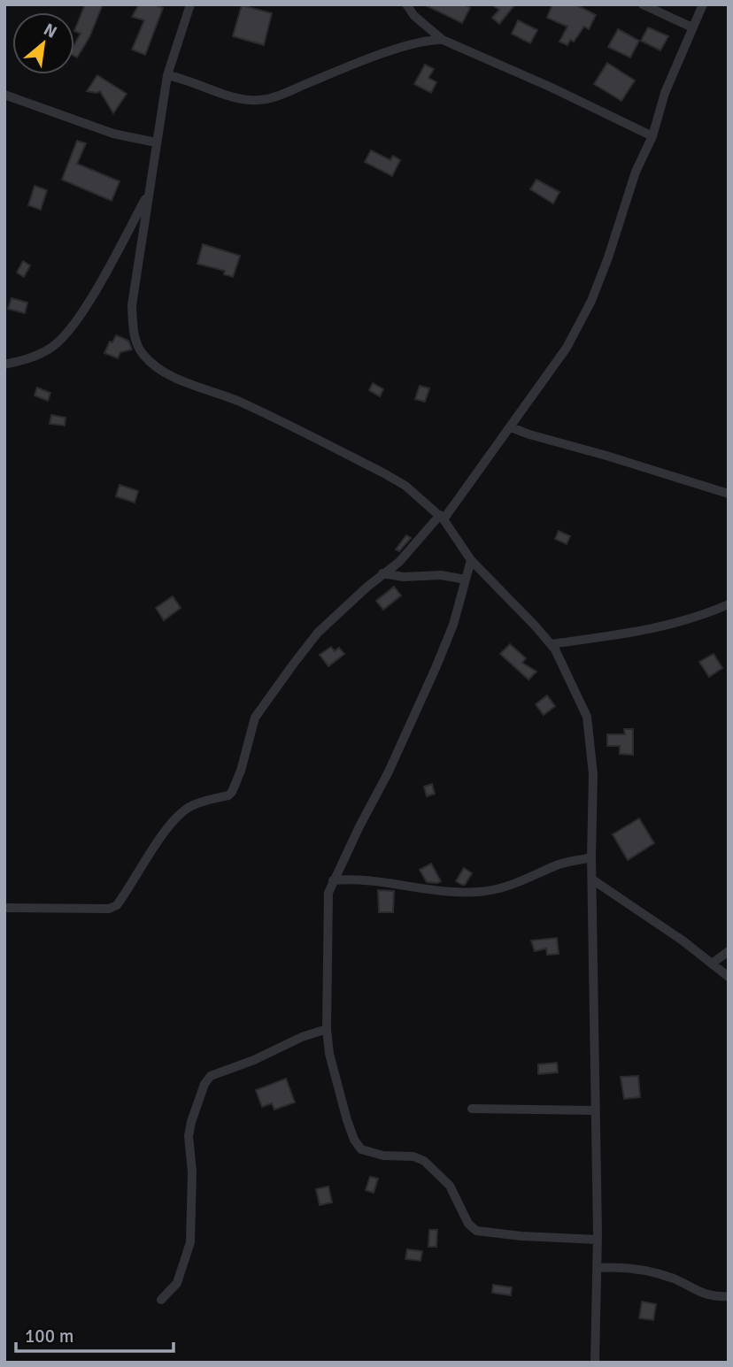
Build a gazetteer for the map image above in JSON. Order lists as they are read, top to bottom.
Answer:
{
  "scale_bar": "100 m",
  "north": "top right"
}
